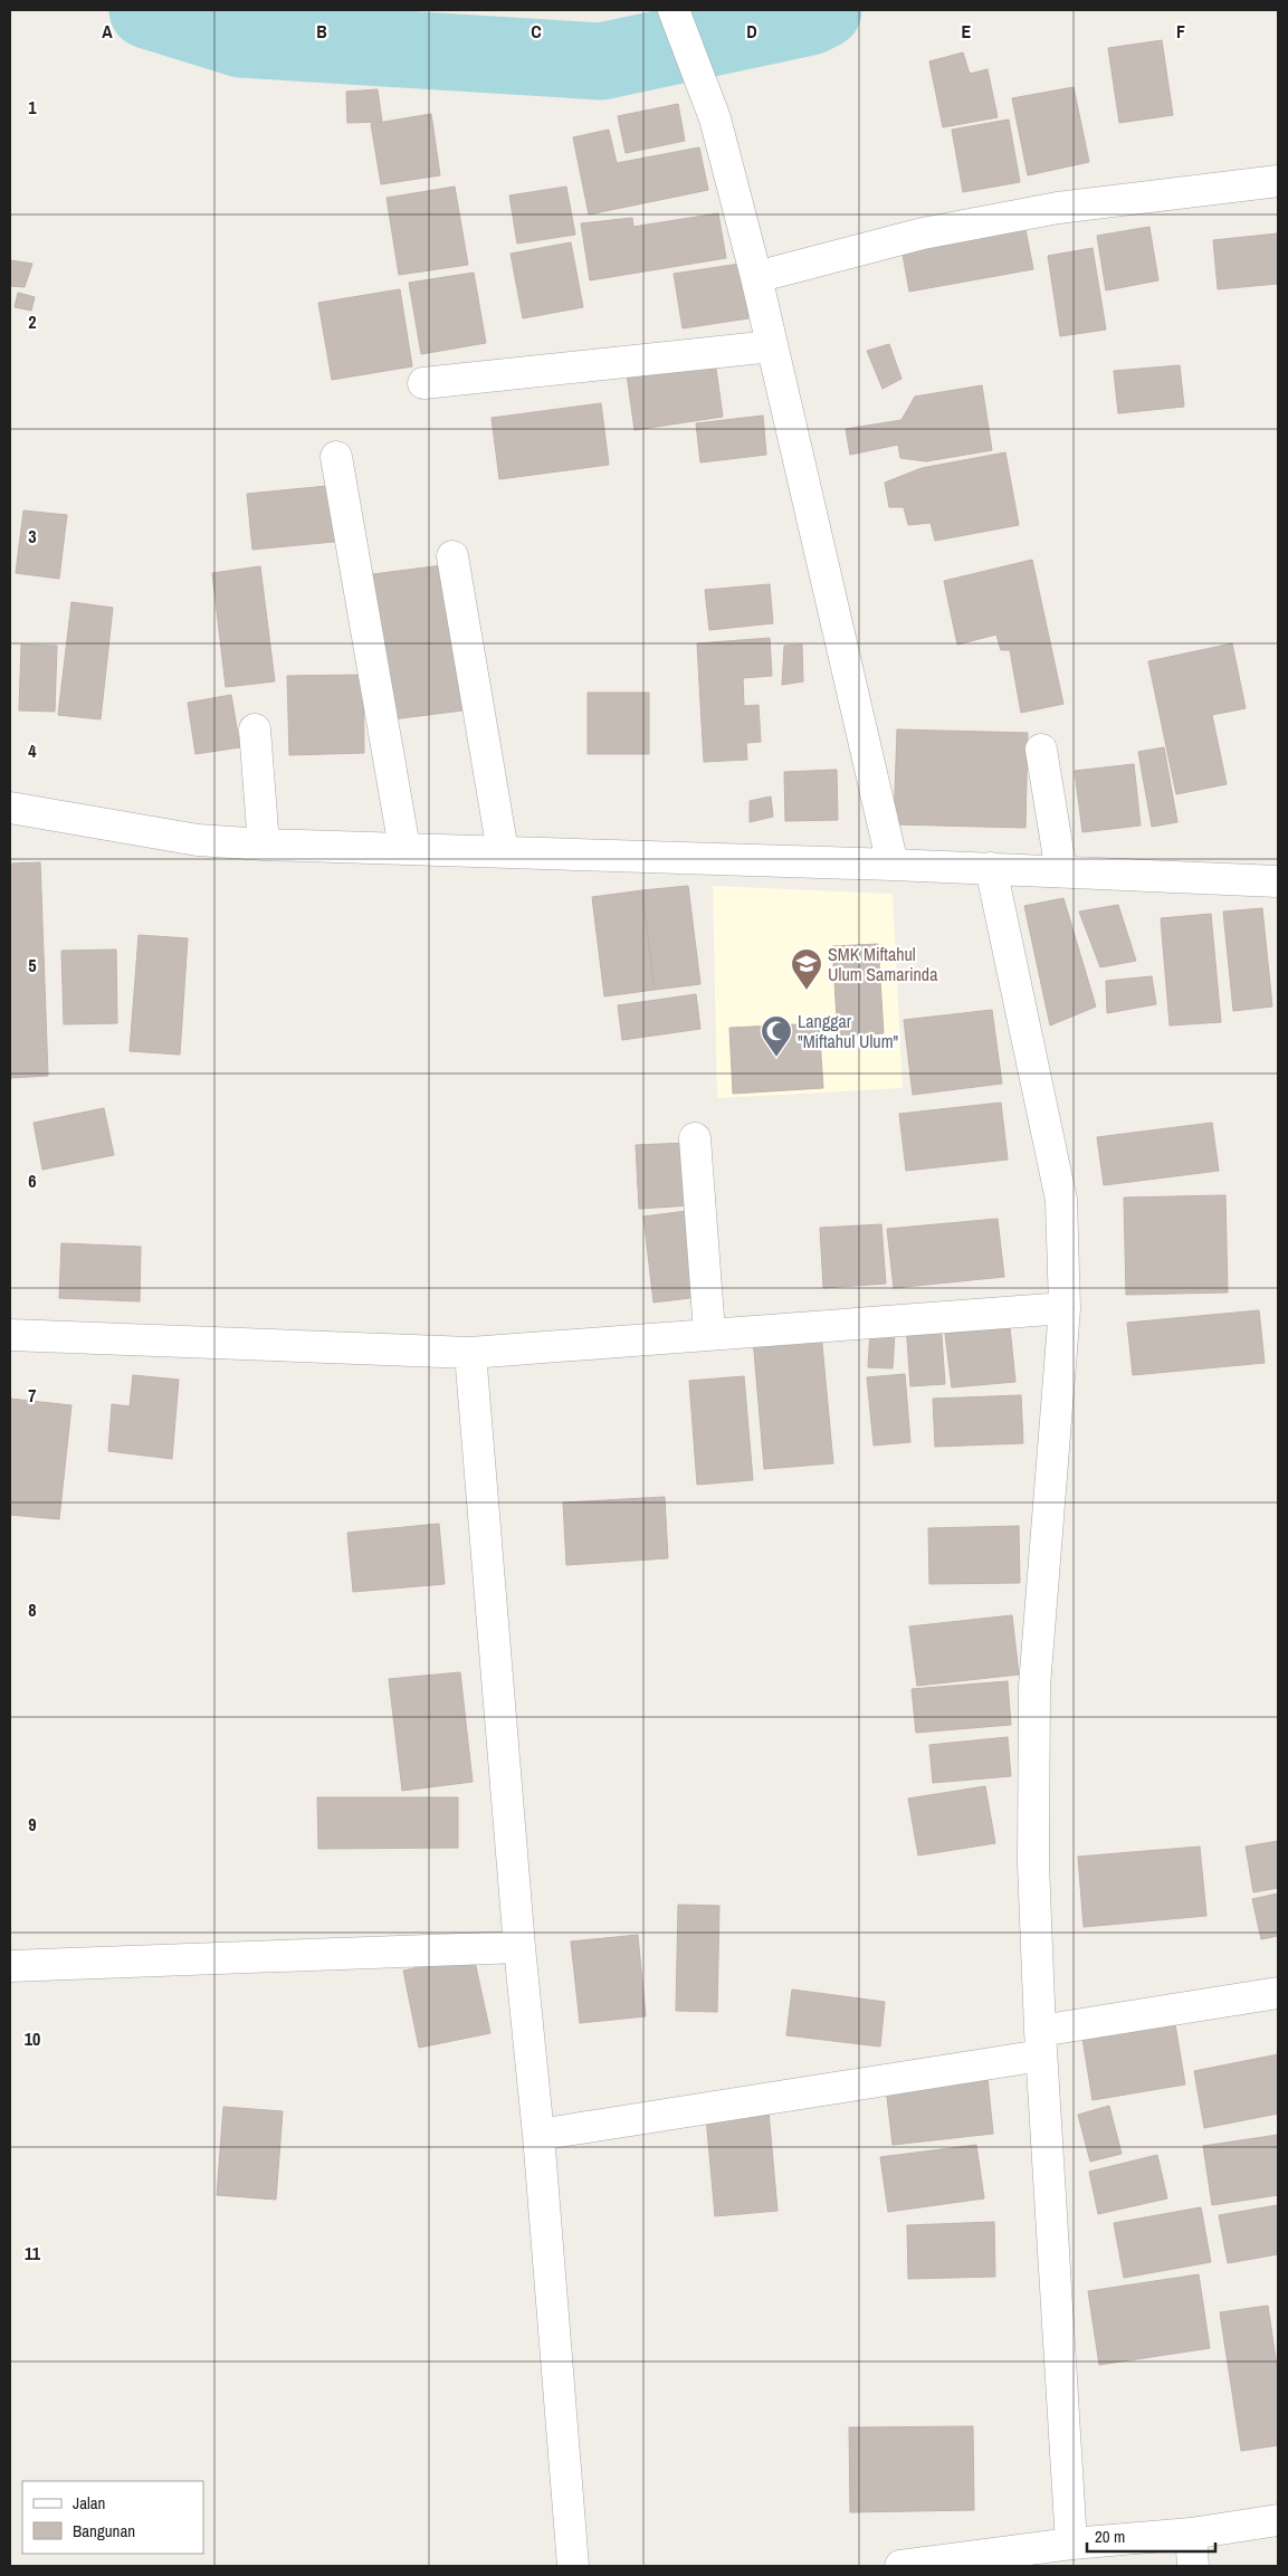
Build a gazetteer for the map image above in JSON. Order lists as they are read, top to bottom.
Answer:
{
  "places": {
    "school or university": ["SMK Miftahul Ulum Samarinda"],
    "mosque": ["Langgar \"Miftahul Ulum\""]
  },
  "legend": ["Jalan", "Bangunan"],
  "scale_bar": "20 m",
  "grid": {
    "columns": [
      "A",
      "B",
      "C",
      "D",
      "E",
      "F"
    ],
    "rows": [
      "1",
      "2",
      "3",
      "4",
      "5",
      "6",
      "7",
      "8",
      "9",
      "10",
      "11"
    ]
  }
}
